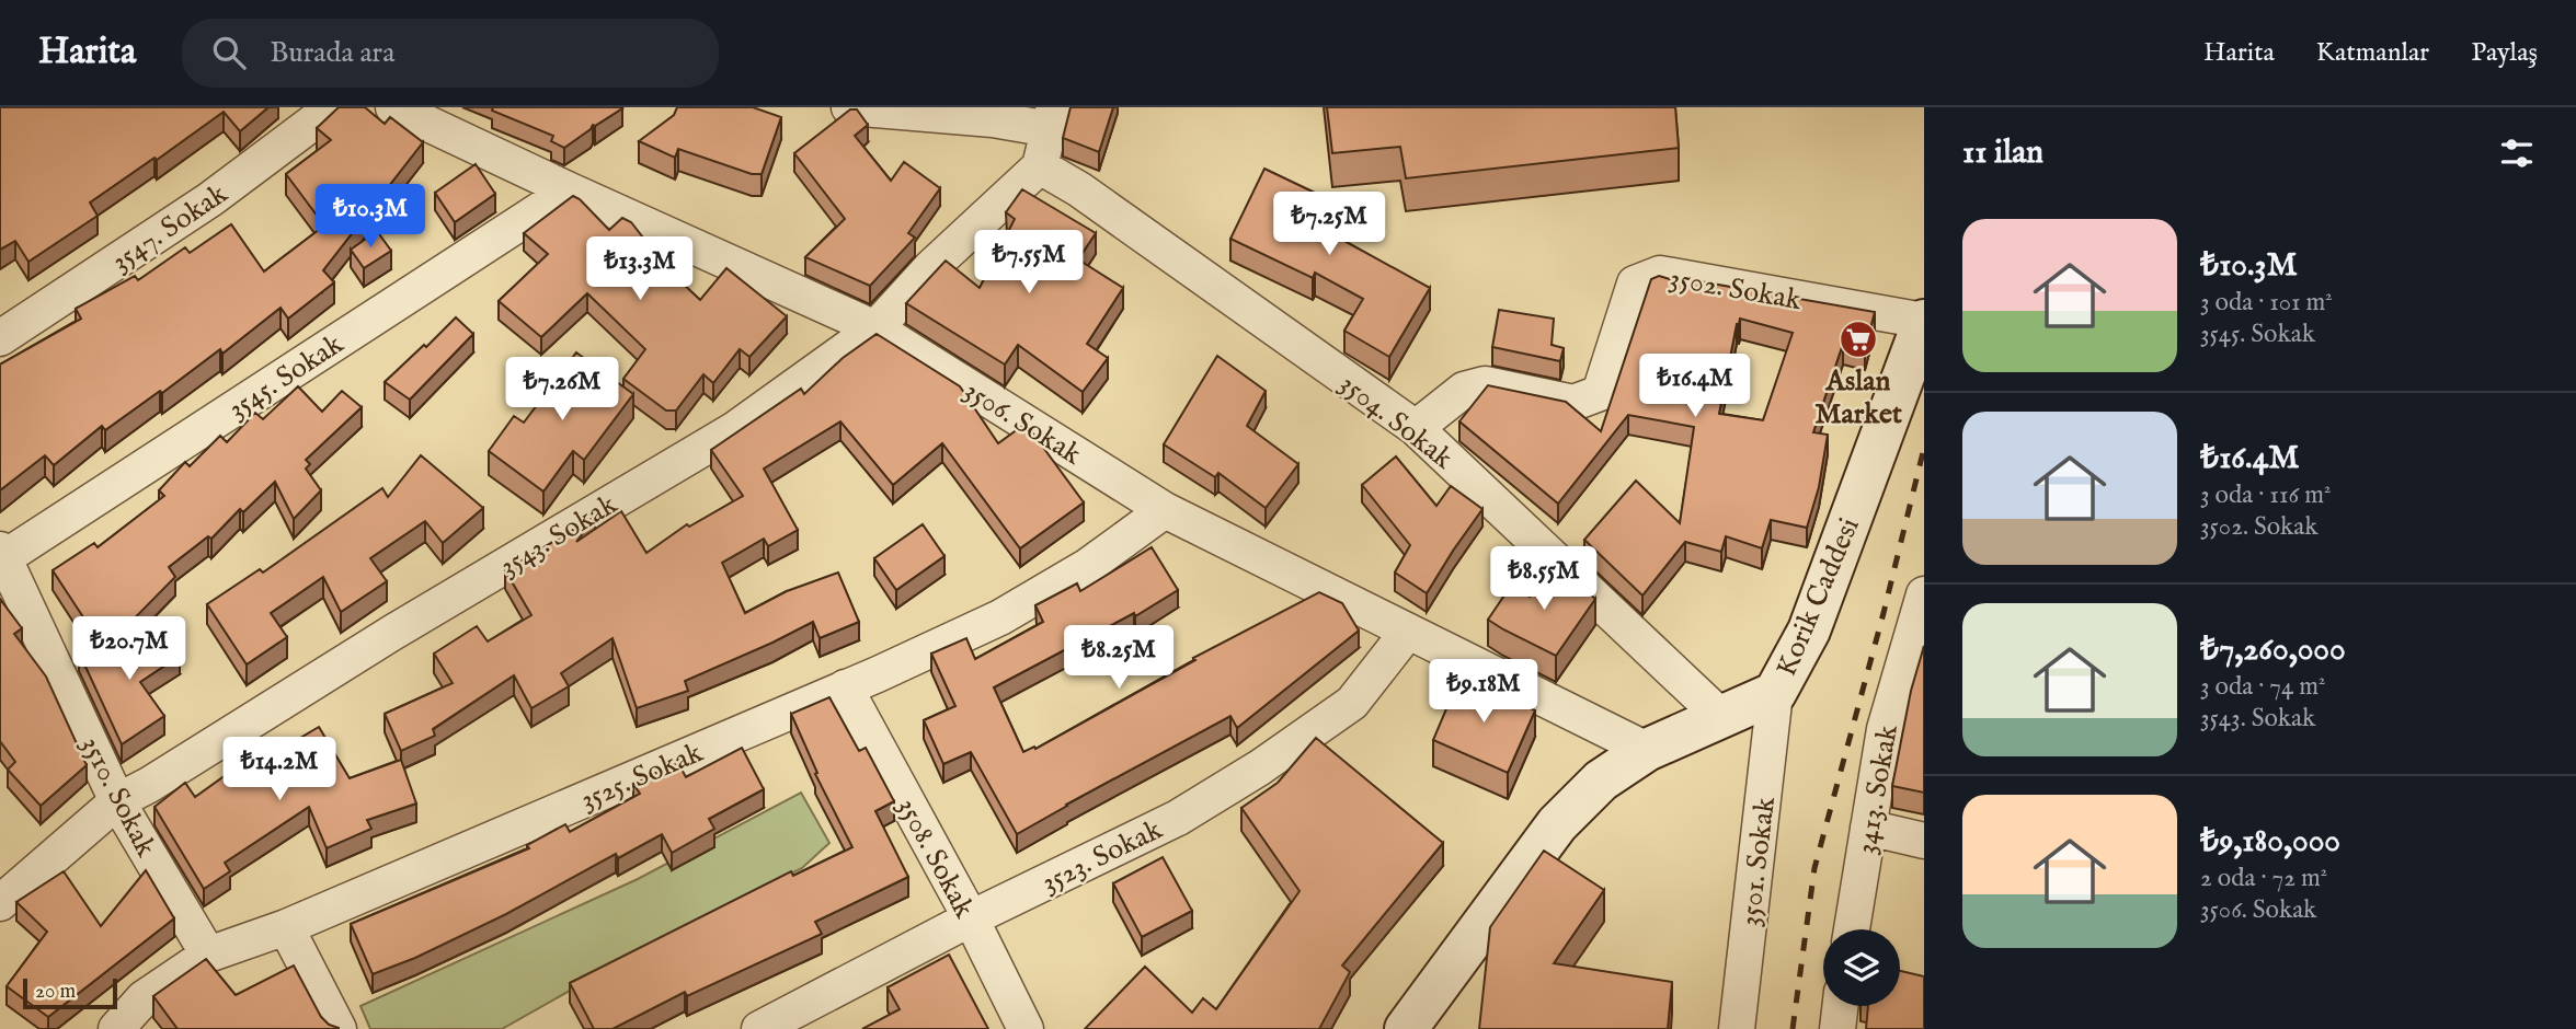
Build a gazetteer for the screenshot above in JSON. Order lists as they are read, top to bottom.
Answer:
{
  "streets": {
    "main road": ["Korik Caddesi"],
    "street": [
      "3547. Sokak",
      "3502. Sokak",
      "3545. Sokak",
      "3504. Sokak",
      "3506. Sokak",
      "3543. Sokak",
      "3525. Sokak",
      "3413. Sokak",
      "3510. Sokak",
      "3523. Sokak",
      "3508. Sokak",
      "3501. Sokak"
    ]
  },
  "crossings": [
    ["3502. Sokak", "3504. Sokak"],
    ["3502. Sokak", "Korik Caddesi"],
    ["3545. Sokak", "3506. Sokak"],
    ["3545. Sokak", "3510. Sokak"],
    ["3504. Sokak", "3543. Sokak"],
    ["3504. Sokak", "Korik Caddesi"],
    ["3506. Sokak", "3543. Sokak"],
    ["3506. Sokak", "Korik Caddesi"],
    ["3506. Sokak", "3525. Sokak"],
    ["3506. Sokak", "3523. Sokak"],
    ["3543. Sokak", "3510. Sokak"],
    ["Korik Caddesi", "3501. Sokak"],
    ["3525. Sokak", "3510. Sokak"],
    ["3525. Sokak", "3508. Sokak"],
    ["3523. Sokak", "3508. Sokak"]
  ],
  "places": {
    "supermarket": ["Aslan Market"]
  },
  "scale_bar": "20 m",
  "page": {
    "header": "Harita",
    "search": "Burada ara",
    "nav": ["Harita", "Katmanlar", "Paylaş"],
    "heading": "11 ilan",
    "price": [
      "₺10.3M",
      "₺7.25M",
      "₺7.55M",
      "₺13.3M",
      "₺16.4M",
      "₺7.26M",
      "₺8.55M",
      "₺20.7M",
      "₺8.25M",
      "₺9.18M",
      "₺14.2M"
    ],
    "list": [
      {
        "name": "₺10.3M",
        "note": "3 oda · 101 m² · 3545. Sokak"
      },
      {
        "name": "₺16.4M",
        "note": "3 oda · 116 m² · 3502. Sokak"
      },
      {
        "name": "₺7,260,000",
        "note": "3 oda · 74 m² · 3543. Sokak"
      },
      {
        "name": "₺9,180,000",
        "note": "2 oda · 72 m² · 3506. Sokak"
      }
    ],
    "scale": "20 m"
  }
}
